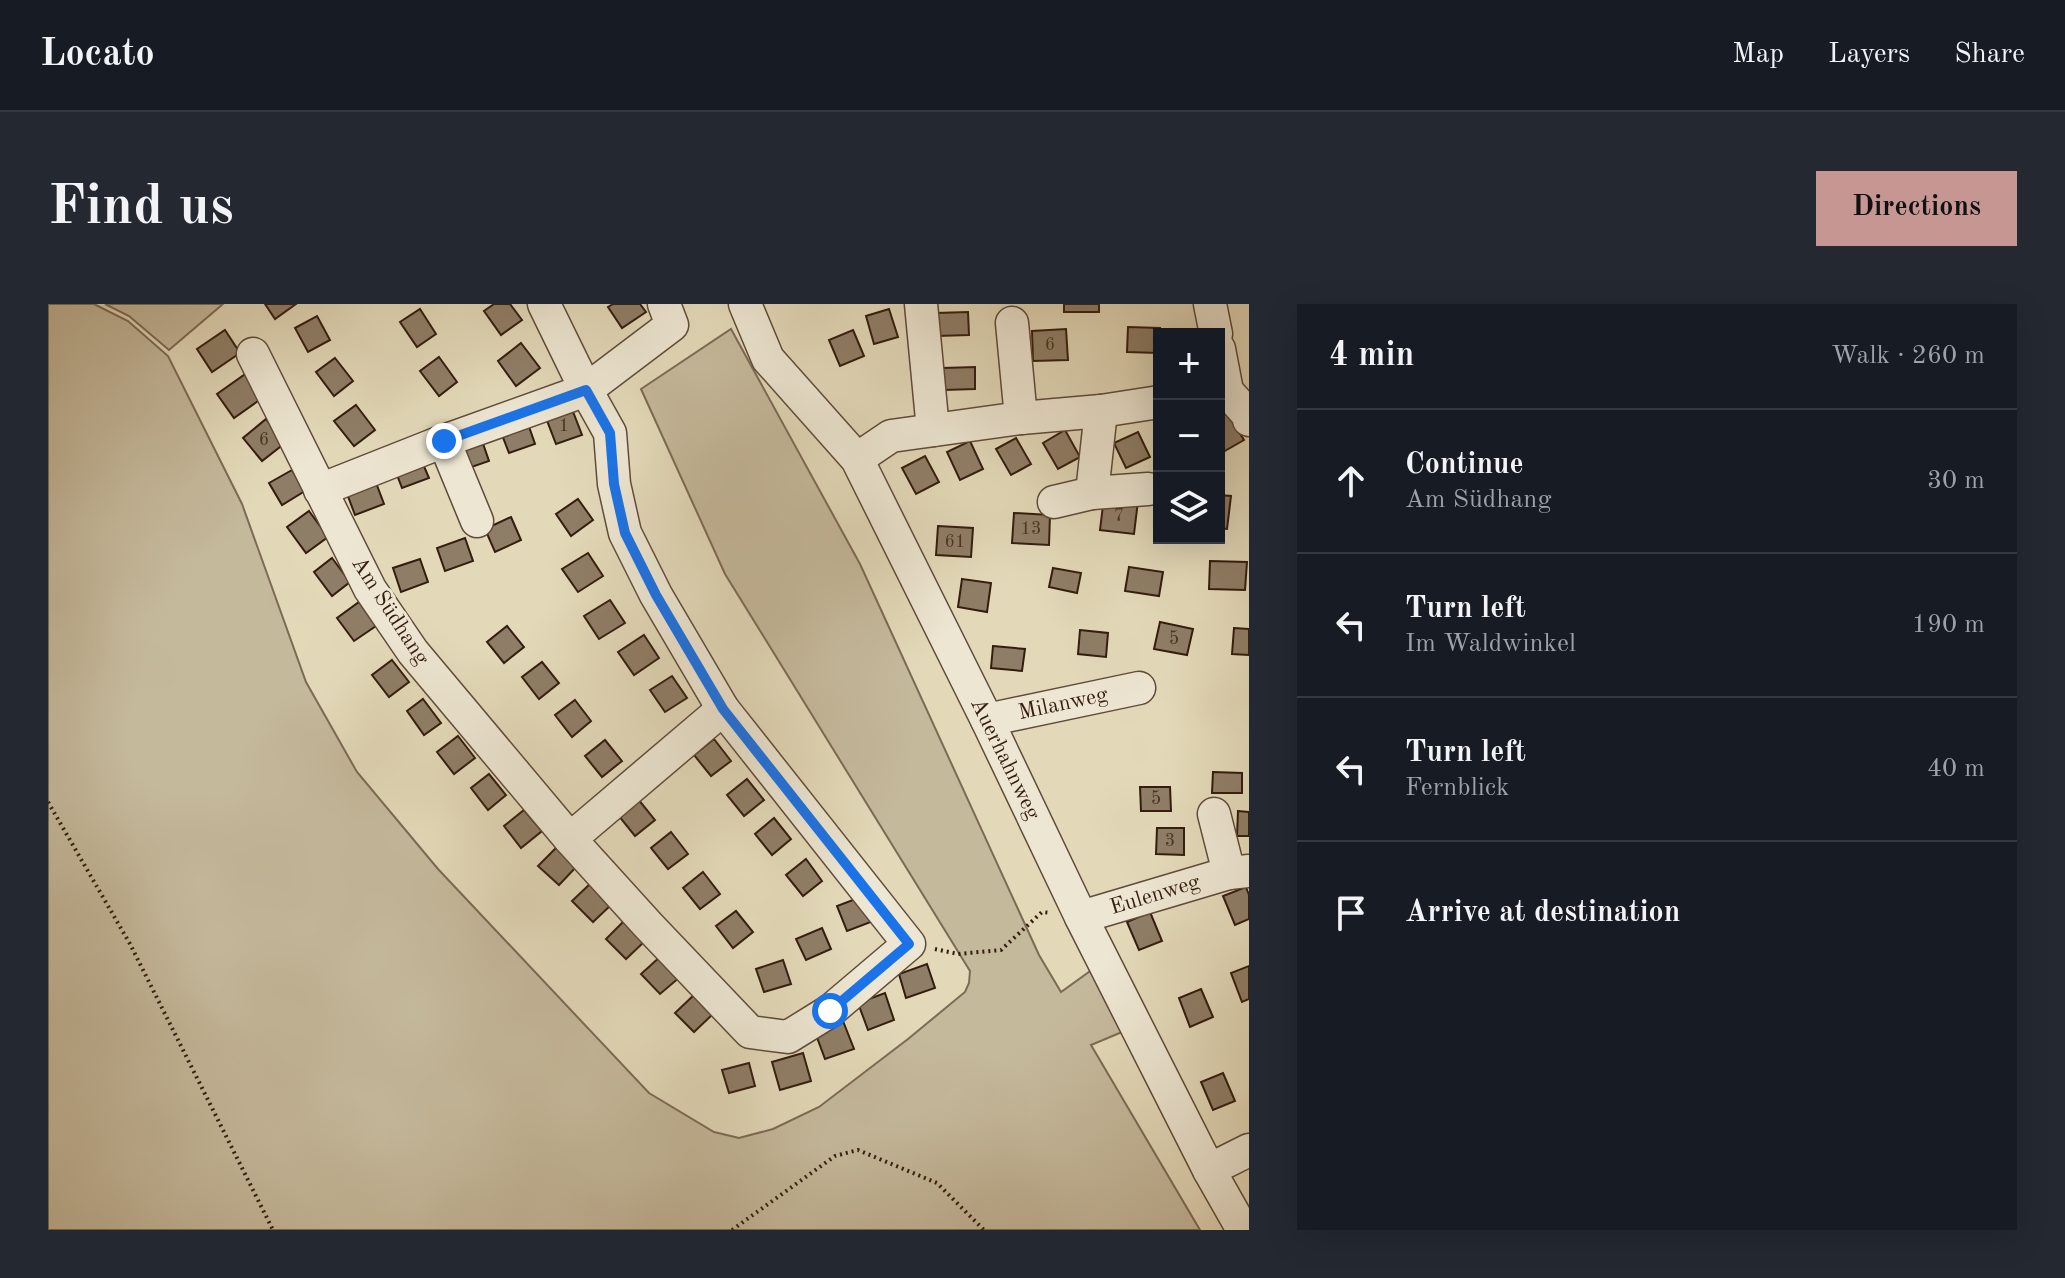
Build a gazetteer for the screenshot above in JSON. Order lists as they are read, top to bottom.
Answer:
{
  "streets": {
    "street": [
      "Am Südhang",
      "Milanweg",
      "Auerhahnweg",
      "Eulenweg"
    ]
  },
  "crossings": [
    ["Milanweg", "Auerhahnweg"],
    ["Auerhahnweg", "Eulenweg"]
  ],
  "house_numbers": [
    "6",
    "1",
    "6",
    "7",
    "13",
    "61",
    "5",
    "5",
    "3"
  ],
  "page": {
    "header": "Locato",
    "nav": ["Map", "Layers", "Share"],
    "buttons": "Directions",
    "title": "Find us",
    "heading": ["4 min", "Walk · 260 m"],
    "map_buttons": ["+", "−"],
    "list": [
      ["Continue", "Am Südhang", "30 m"],
      ["Turn left", "Im Waldwinkel", "190 m"],
      ["Turn left", "Fernblick", "40 m"],
      "Arrive at destination"
    ]
  }
}
